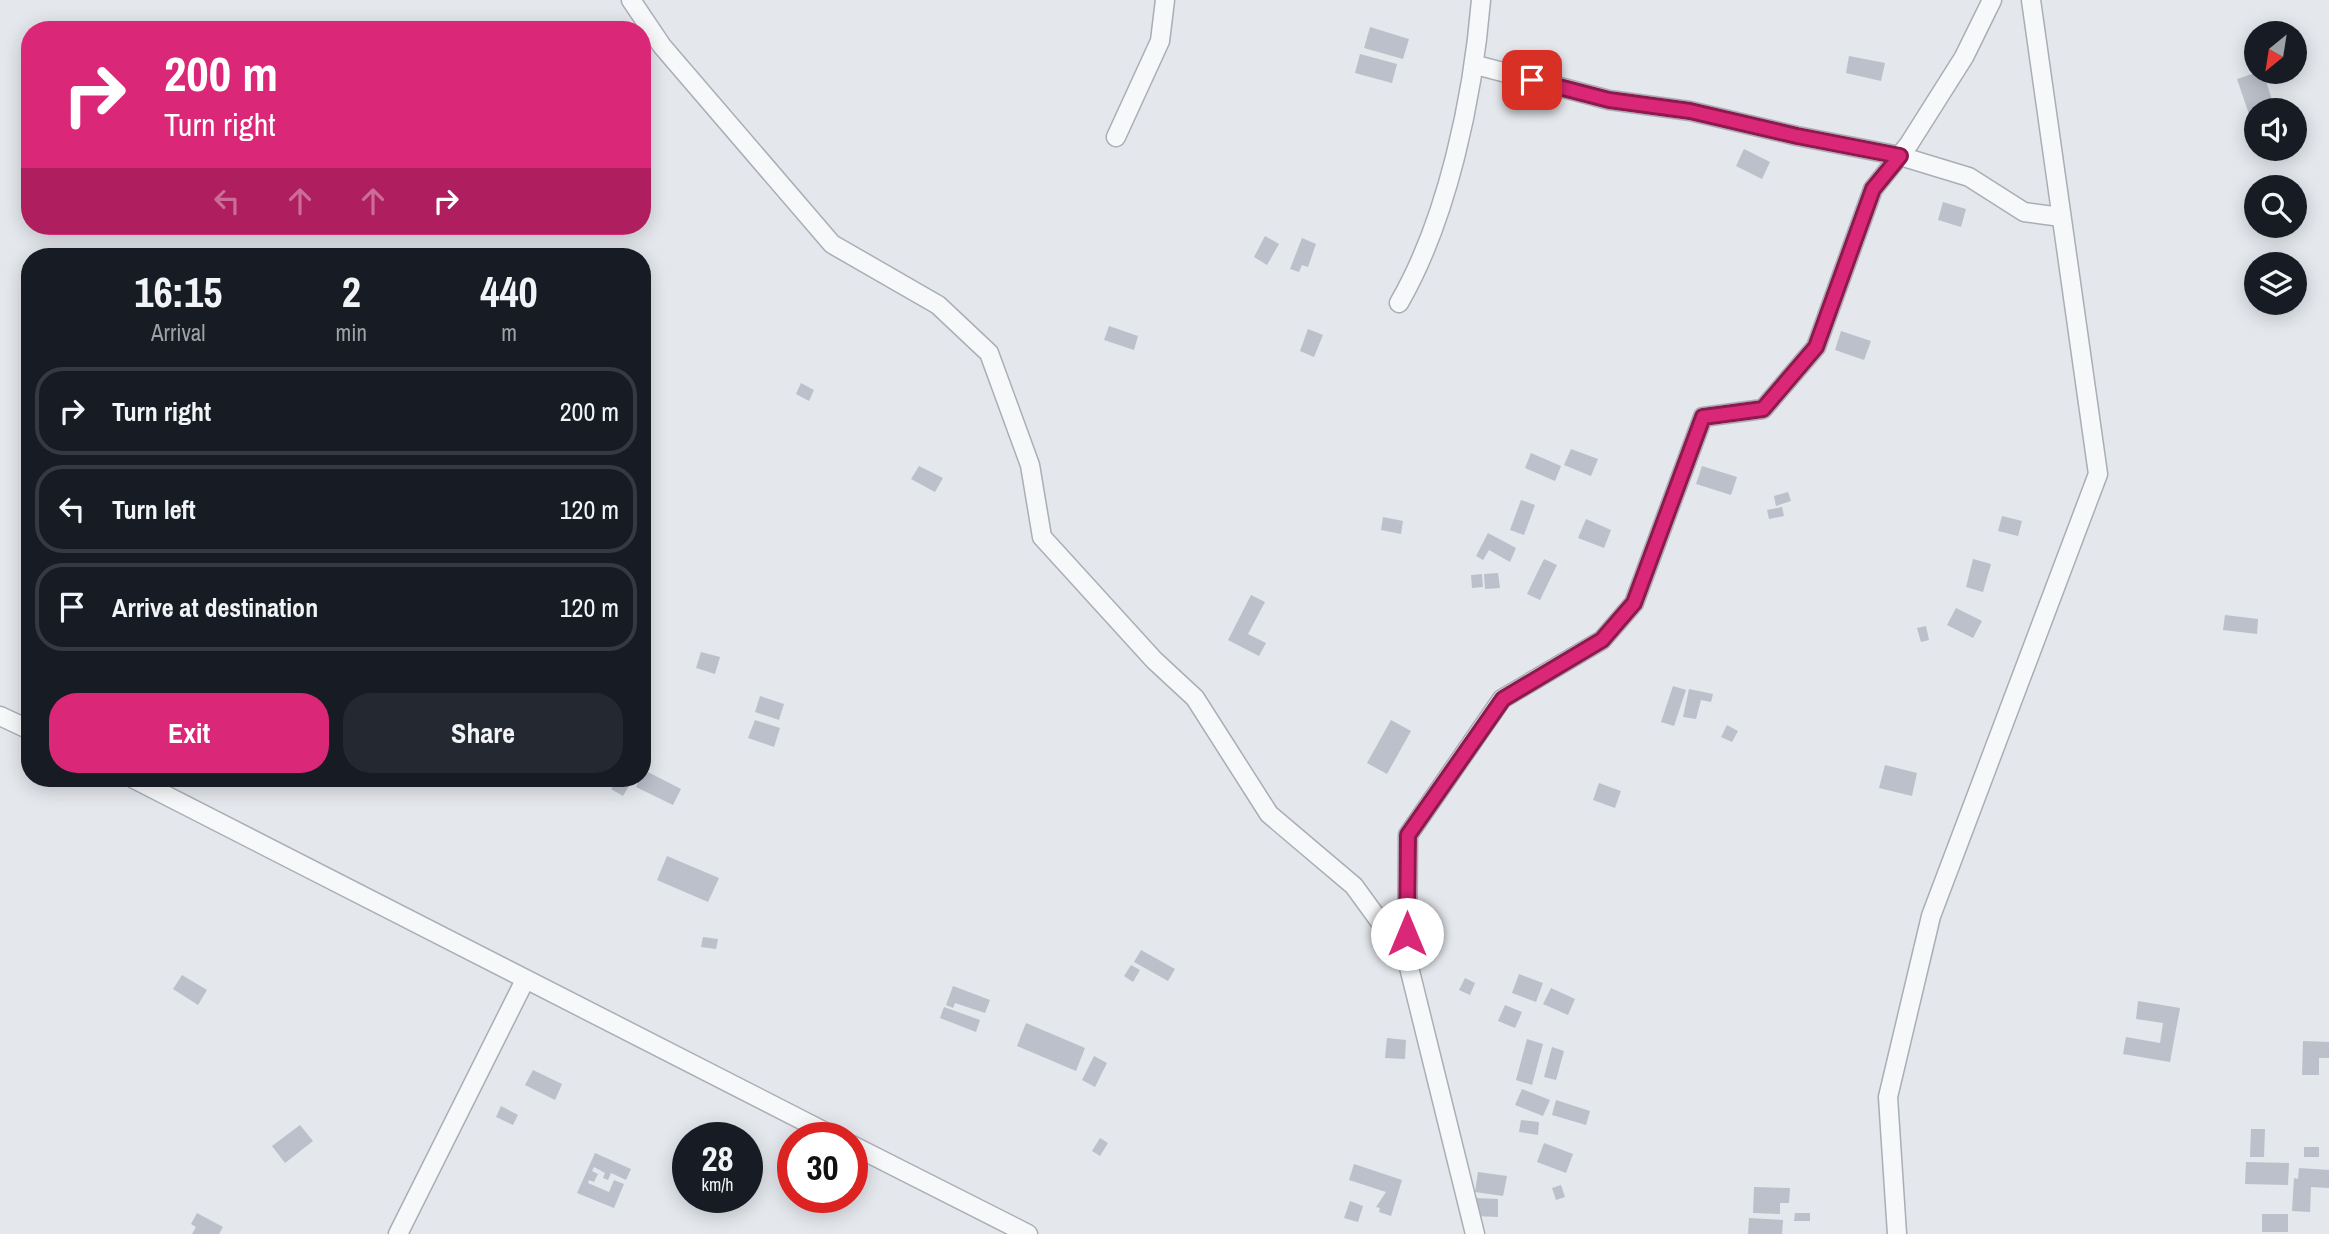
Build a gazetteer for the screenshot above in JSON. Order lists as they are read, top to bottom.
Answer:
{
  "north": "bottom left",
  "page": {
    "turn": ["200 m", "Turn right"],
    "eta": [
      "16:15",
      "Arrival",
      "2",
      "min",
      "440",
      "m"
    ],
    "list": [
      {
        "name": "Turn right",
        "value": "200 m"
      },
      {
        "name": "Turn left",
        "value": "120 m"
      },
      {
        "name": "Arrive at destination",
        "value": "120 m"
      }
    ],
    "buttons": ["Exit", "Share"],
    "speed": "28 km/h",
    "limit": "30"
  }
}
